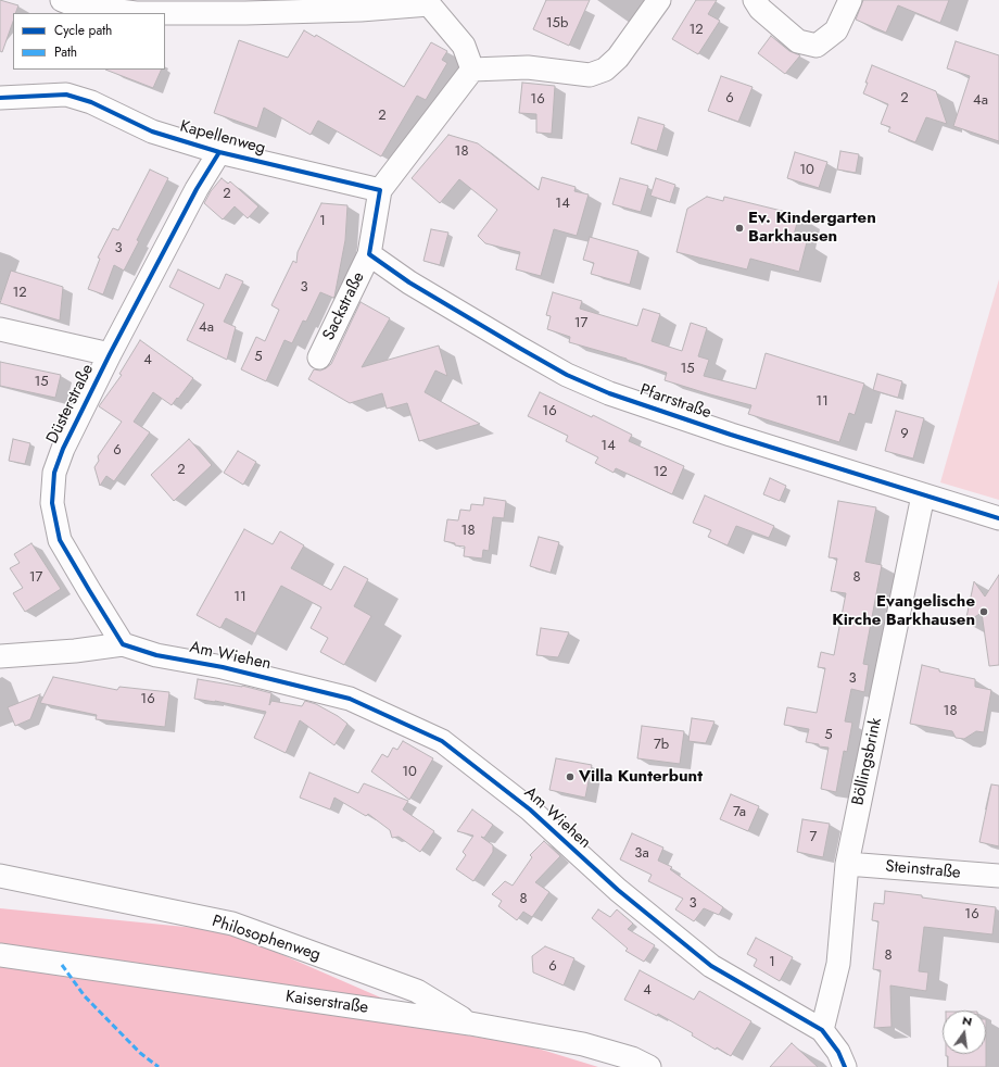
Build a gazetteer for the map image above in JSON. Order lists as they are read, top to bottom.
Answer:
{
  "streets": {
    "street": [
      "Kapellenweg",
      "Sackstraße",
      "Pfarrstraße",
      "Düsterstraße",
      "Am Wiehen",
      "Böllingsbrink",
      "Steinstraße",
      "Philosophenweg",
      "Kaiserstraße"
    ]
  },
  "crossings": [
    ["Kapellenweg", "Düsterstraße"],
    ["Sackstraße", "Pfarrstraße"],
    ["Pfarrstraße", "Böllingsbrink"],
    ["Düsterstraße", "Am Wiehen"],
    ["Am Wiehen", "Böllingsbrink"],
    ["Böllingsbrink", "Steinstraße"],
    ["Philosophenweg", "Kaiserstraße"]
  ],
  "places": ["Ev. Kindergarten Barkhausen", "Evangelische Kirche Barkhausen", "Villa Kunterbunt"],
  "house_numbers": [
    "15b",
    "12",
    "6",
    "2",
    "16",
    "4a",
    "2",
    "18",
    "10",
    "2",
    "14",
    "1",
    "3",
    "3",
    "12",
    "17",
    "4a",
    "5",
    "4",
    "15",
    "15",
    "11",
    "16",
    "9",
    "14",
    "6",
    "2",
    "12",
    "18",
    "17",
    "8",
    "11",
    "3",
    "16",
    "18",
    "5",
    "7b",
    "10",
    "7a",
    "7",
    "3a",
    "8",
    "3",
    "16",
    "8",
    "1",
    "6",
    "4"
  ],
  "legend": ["Cycle path", "Path"],
  "north": "top"
}
